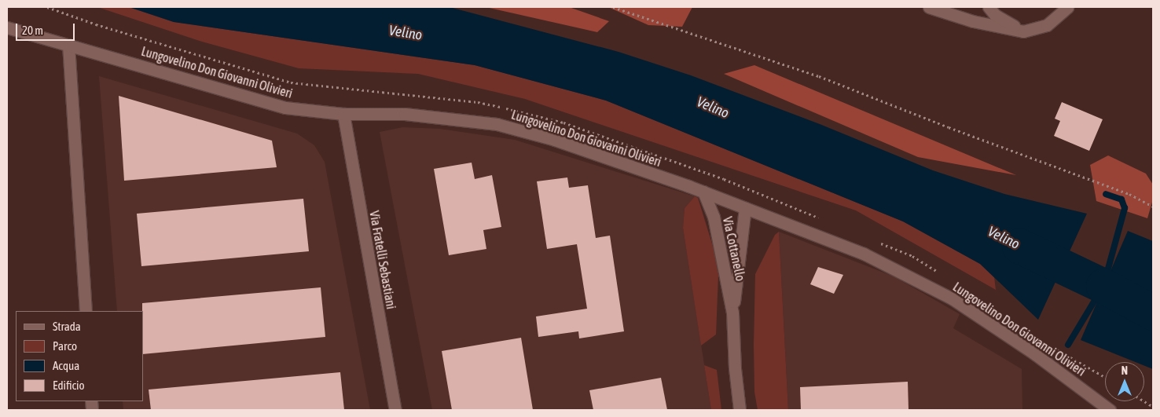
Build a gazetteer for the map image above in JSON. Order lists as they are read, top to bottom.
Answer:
{
  "streets": {
    "street": ["Lungovelino Don Giovanni Olivieri", "Via Cottanello", "Via Fratelli Sebastiani"]
  },
  "crossings": [
    ["Lungovelino Don Giovanni Olivieri", "Via Cottanello"],
    ["Lungovelino Don Giovanni Olivieri", "Via Fratelli Sebastiani"]
  ],
  "water": ["Velino"],
  "legend": [
    "Strada",
    "Parco",
    "Acqua",
    "Edificio"
  ],
  "scale_bar": "20 m",
  "north": "top"
}
